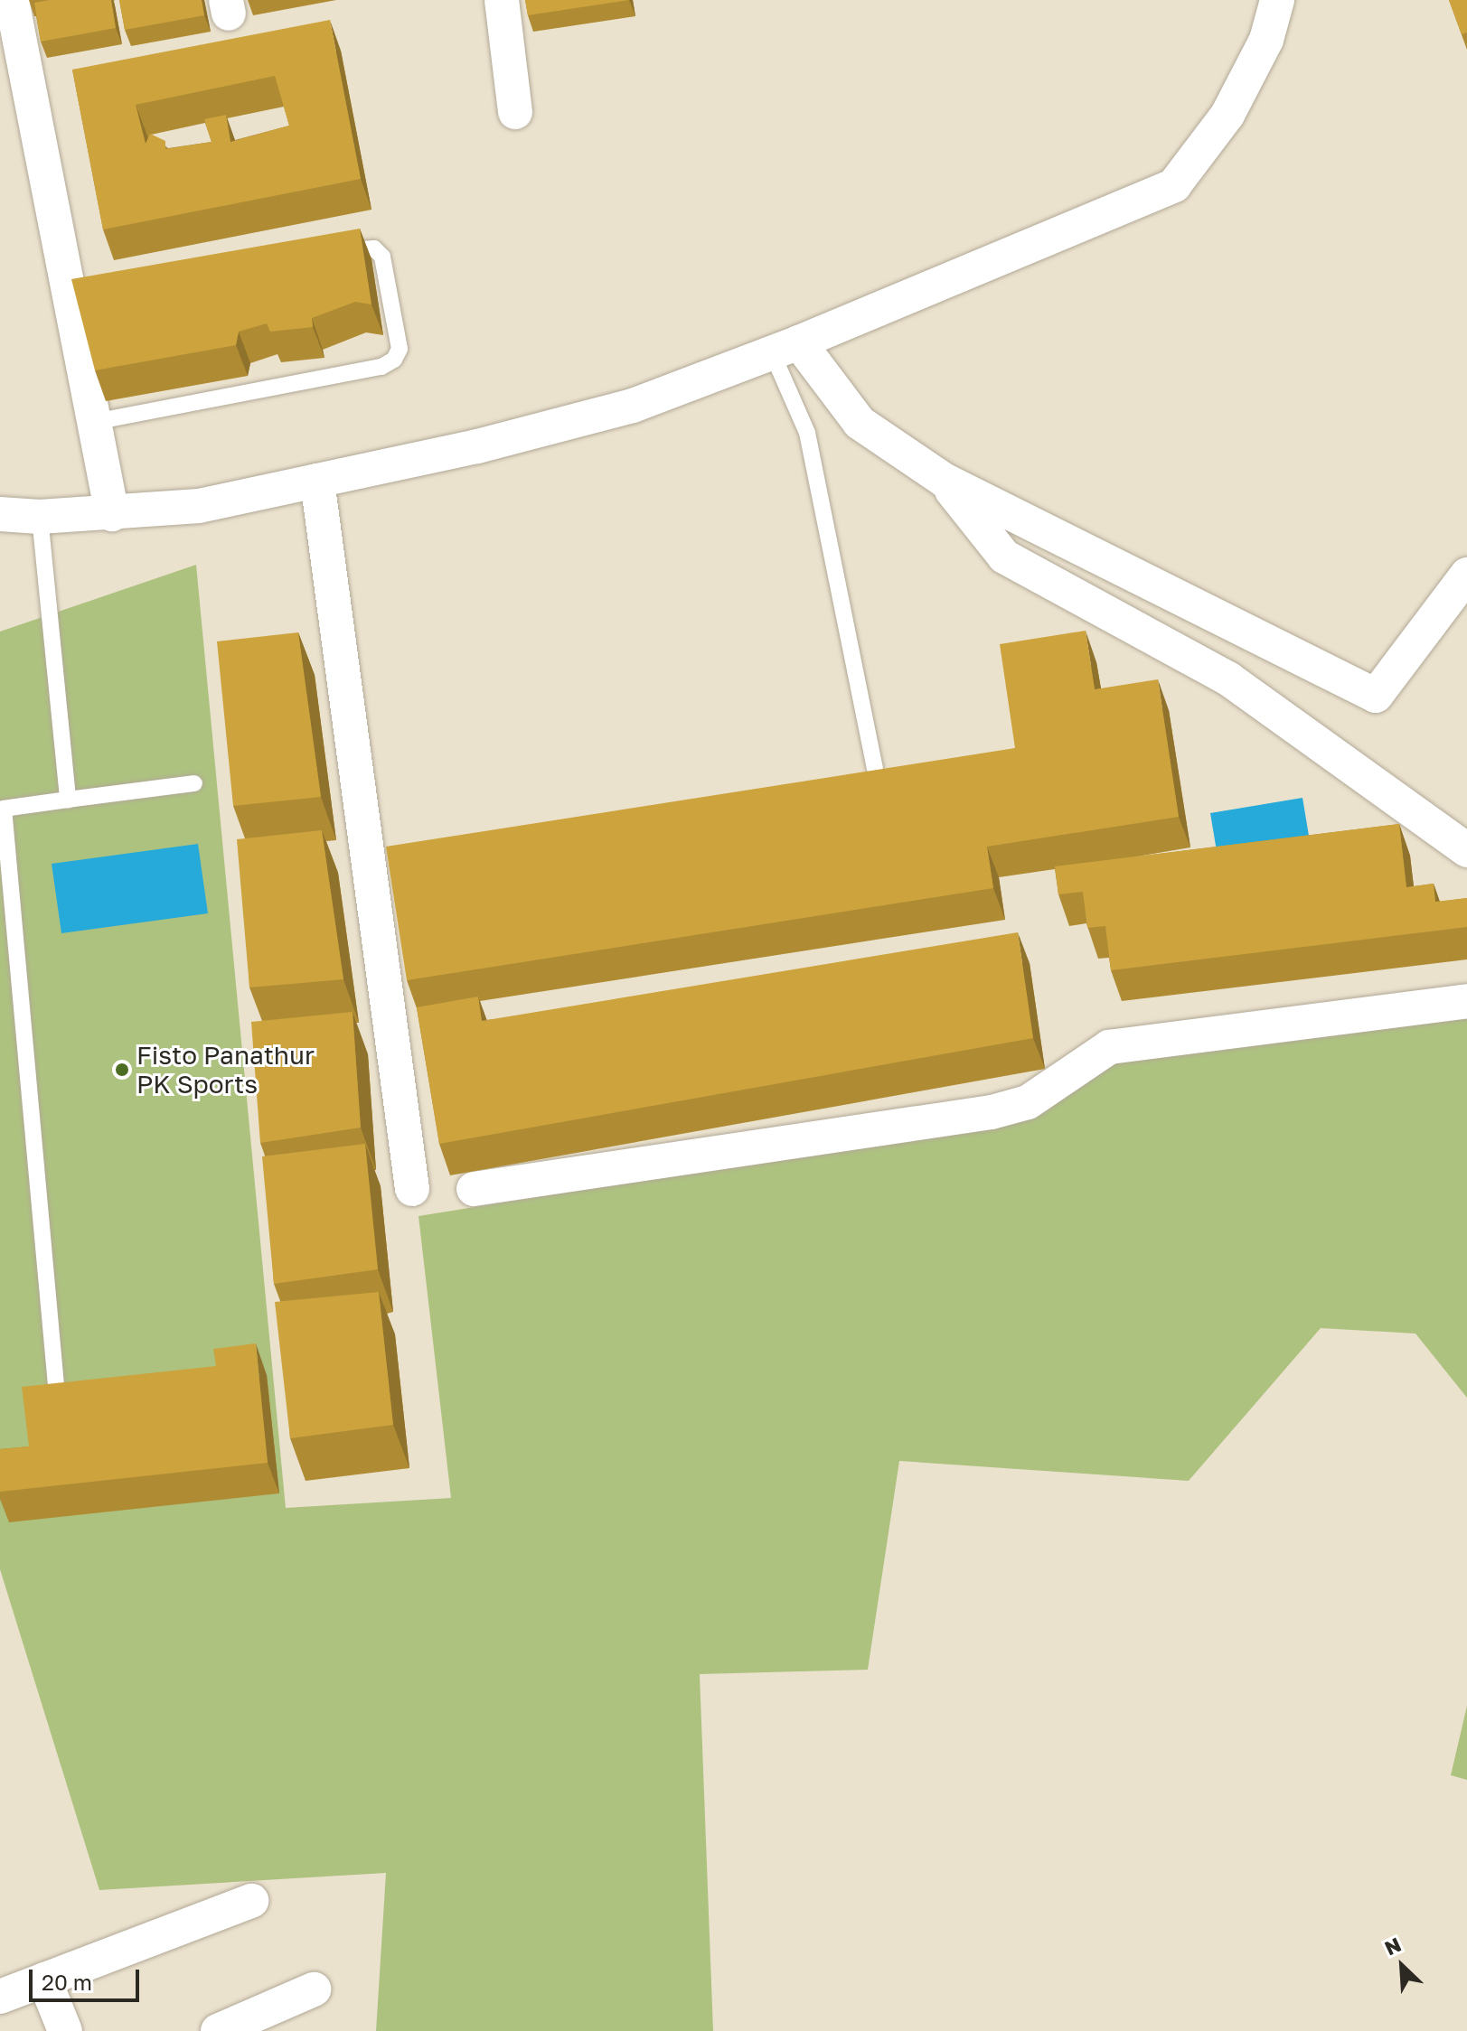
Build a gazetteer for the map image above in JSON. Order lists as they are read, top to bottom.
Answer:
{
  "places": ["Fisto Panathur PK Sports"],
  "scale_bar": "20 m",
  "north": "top left"
}
